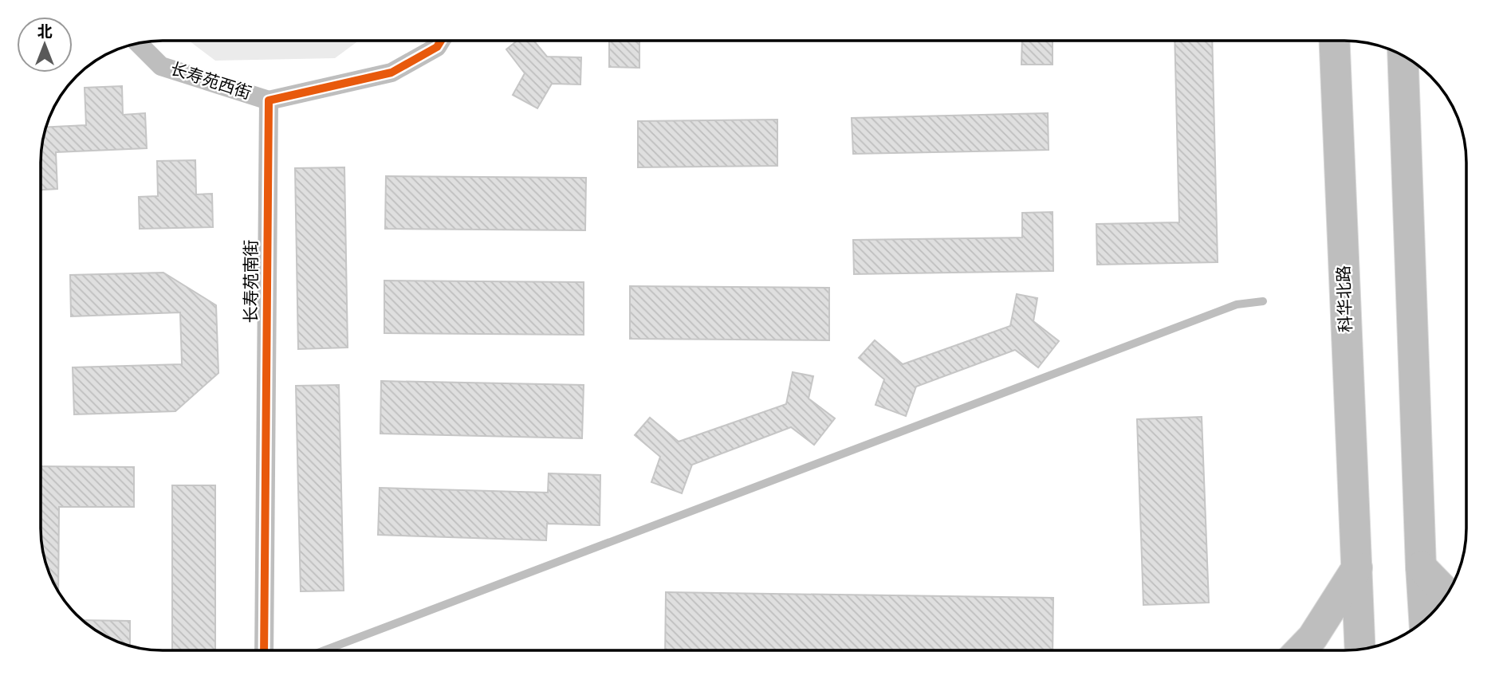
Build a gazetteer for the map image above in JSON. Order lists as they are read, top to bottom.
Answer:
{
  "streets": {
    "main road": ["科华北路"],
    "street": ["长寿苑西街", "长寿苑南街"]
  },
  "crossings": [
    ["长寿苑西街", "长寿苑南街"]
  ],
  "north": "top"
}
